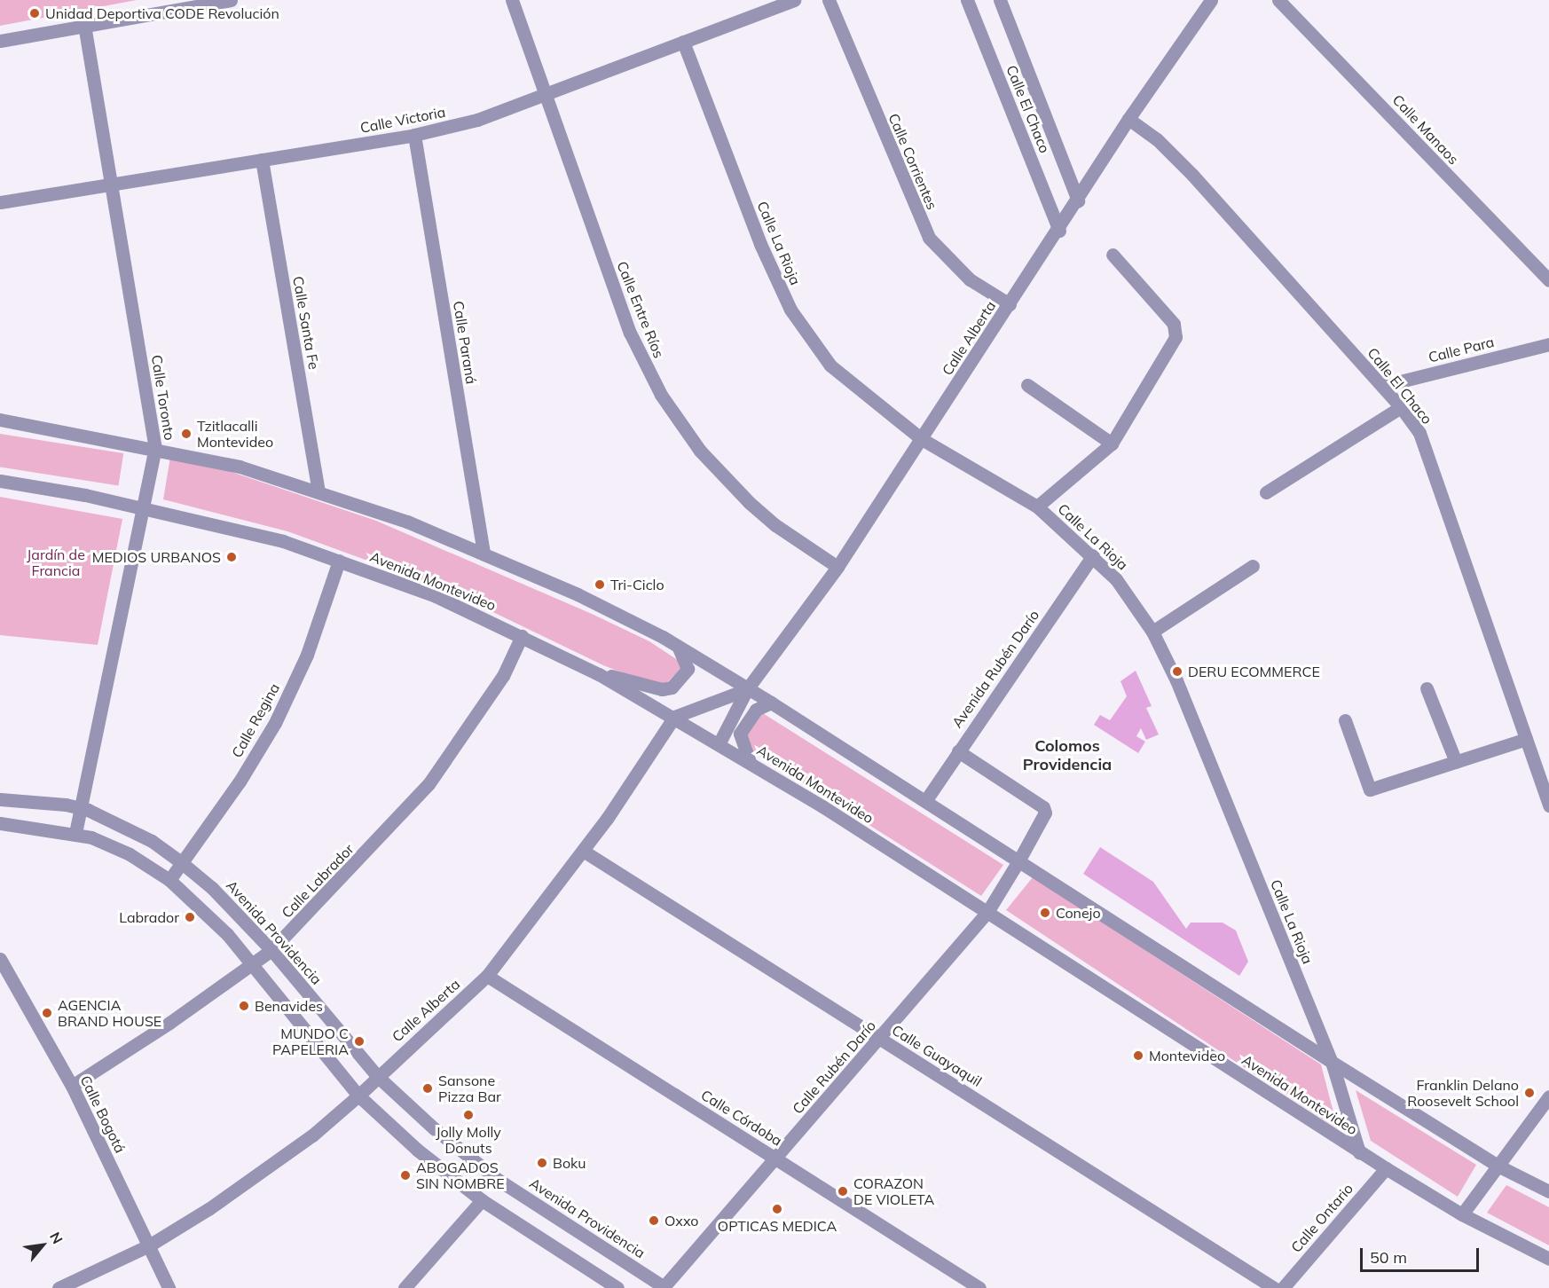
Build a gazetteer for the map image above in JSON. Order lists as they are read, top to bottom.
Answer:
{
  "streets": {
    "street": [
      "Calle El Chaco",
      "Calle Victoria",
      "Calle Manaos",
      "Calle Corrientes",
      "Calle La Rioja",
      "Calle Entre Ríos",
      "Calle Santa Fe",
      "Calle Alberta",
      "Calle Paraná",
      "Calle Para",
      "Calle Toronto",
      "Avenida Montevideo",
      "Avenida Rubén Darío",
      "Calle Regina",
      "Calle Labrador",
      "Avenida Providencia",
      "Calle Guayaquil",
      "Calle Rubén Darío",
      "Calle Bogotá",
      "Calle Córdoba",
      "Calle Ontario"
    ]
  },
  "crossings": [
    ["Calle El Chaco", "Calle Alberta"],
    ["Calle El Chaco", "Calle Para"],
    ["Calle Victoria", "Calle La Rioja"],
    ["Calle Victoria", "Calle Entre Ríos"],
    ["Calle Victoria", "Calle Santa Fe"],
    ["Calle Victoria", "Calle Paraná"],
    ["Calle Victoria", "Calle Toronto"],
    ["Calle Corrientes", "Calle Alberta"],
    ["Calle La Rioja", "Calle Alberta"],
    ["Calle La Rioja", "Avenida Montevideo"],
    ["Calle La Rioja", "Avenida Rubén Darío"],
    ["Calle Entre Ríos", "Calle Alberta"],
    ["Calle Alberta", "Avenida Montevideo"],
    ["Calle Alberta", "Avenida Providencia"],
    ["Calle Alberta", "Calle Guayaquil"],
    ["Calle Alberta", "Calle Bogotá"],
    ["Calle Alberta", "Calle Córdoba"],
    ["Calle Toronto", "Avenida Montevideo"],
    ["Calle Toronto", "Avenida Providencia"],
    ["Avenida Montevideo", "Calle Regina"],
    ["Avenida Montevideo", "Calle Labrador"],
    ["Avenida Montevideo", "Calle Rubén Darío"],
    ["Avenida Montevideo", "Calle Ontario"],
    ["Avenida Rubén Darío", "Calle Rubén Darío"],
    ["Calle Regina", "Avenida Providencia"],
    ["Calle Labrador", "Avenida Providencia"],
    ["Calle Labrador", "Calle Bogotá"],
    ["Avenida Providencia", "Calle Rubén Darío"],
    ["Calle Guayaquil", "Calle Rubén Darío"],
    ["Calle Rubén Darío", "Calle Córdoba"]
  ],
  "districts": ["Colomos Providencia"],
  "parks": ["Jardín de Francia"],
  "places": [
    "Unidad Deportiva CODE Revolución",
    "Tzitlacalli Montevideo",
    "MEDIOS URBANOS",
    "Tri-Ciclo",
    "DERU ECOMMERCE",
    "Conejo",
    "Labrador",
    "Benavides",
    "AGENCIA BRAND HOUSE",
    "MUNDO C PAPELERIA",
    "Montevideo",
    "Sansone Pizza Bar",
    "Franklin Delano Roosevelt School",
    "Jolly Molly Donuts",
    "Boku",
    "ABOGADOS SIN NOMBRE",
    "CORAZON DE VIOLETA",
    "OPTICAS MEDICA",
    "Oxxo"
  ],
  "scale_bar": "50 m",
  "north": "top right"
}
